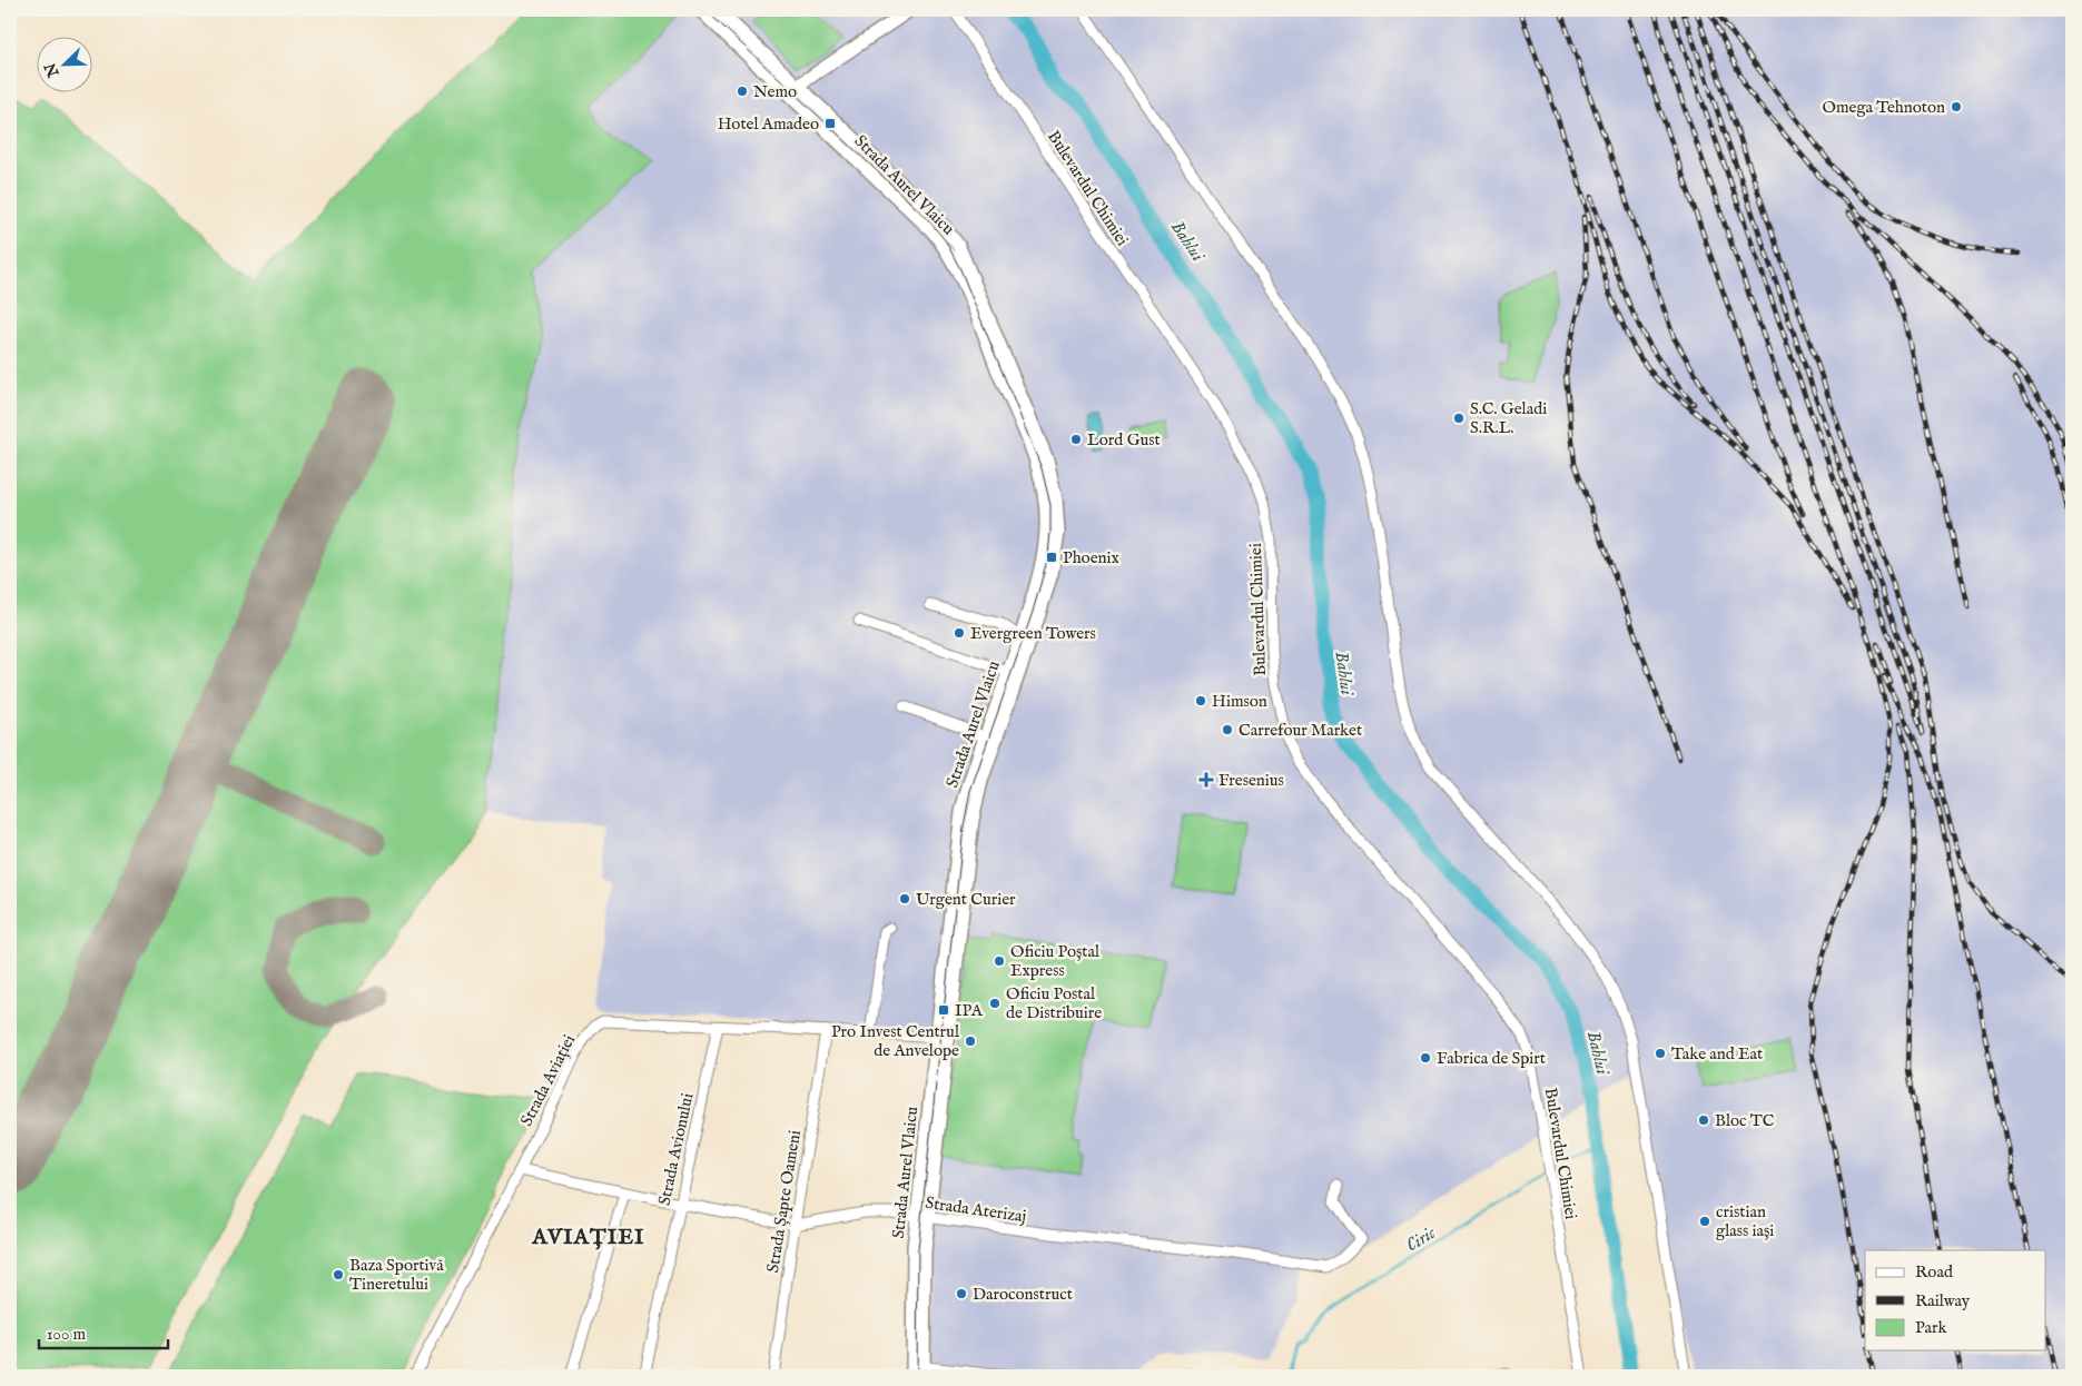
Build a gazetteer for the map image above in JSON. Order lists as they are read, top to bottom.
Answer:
{
  "streets": {
    "main road": ["Strada Aurel Vlaicu"],
    "street": [
      "Bulevardul Chimiei",
      "Strada Aviației",
      "Strada Avionului",
      "Strada Șapte Oameni",
      "Strada Aterizaj"
    ]
  },
  "crossings": [
    ["Strada Aurel Vlaicu", "Strada Aviației"],
    ["Strada Aurel Vlaicu", "Strada Aterizaj"],
    ["Strada Aviației", "Strada Avionului"],
    ["Strada Aviației", "Strada Șapte Oameni"],
    ["Strada Aviației", "Strada Aterizaj"],
    ["Strada Avionului", "Strada Aterizaj"],
    ["Strada Șapte Oameni", "Strada Aterizaj"]
  ],
  "districts": ["AVIAȚIEI"],
  "water": ["Bahlui", "Ciric"],
  "places": {
    "other": [
      "Nemo",
      "Omega Tehnoton",
      "S.C. Geladi S.R.L.",
      "Lord Gust",
      "Evergreen Towers",
      "Himson",
      "Carrefour Market",
      "Urgent Curier",
      "Oficiu Poștal Express",
      "Oficiu Postal de Distribuire",
      "Pro Invest Centrul de Anvelope",
      "Take and Eat",
      "Fabrica de Spirt",
      "Bloc TC",
      "cristian glass iași",
      "Baza Sportivă Tineretului",
      "Daroconstruct"
    ],
    "transit": ["Hotel Amadeo", "Phoenix", "IPA"],
    "health": ["Fresenius"]
  },
  "legend": ["Road", "Railway", "Park"],
  "scale_bar": "100 m",
  "north": "bottom left"
}
